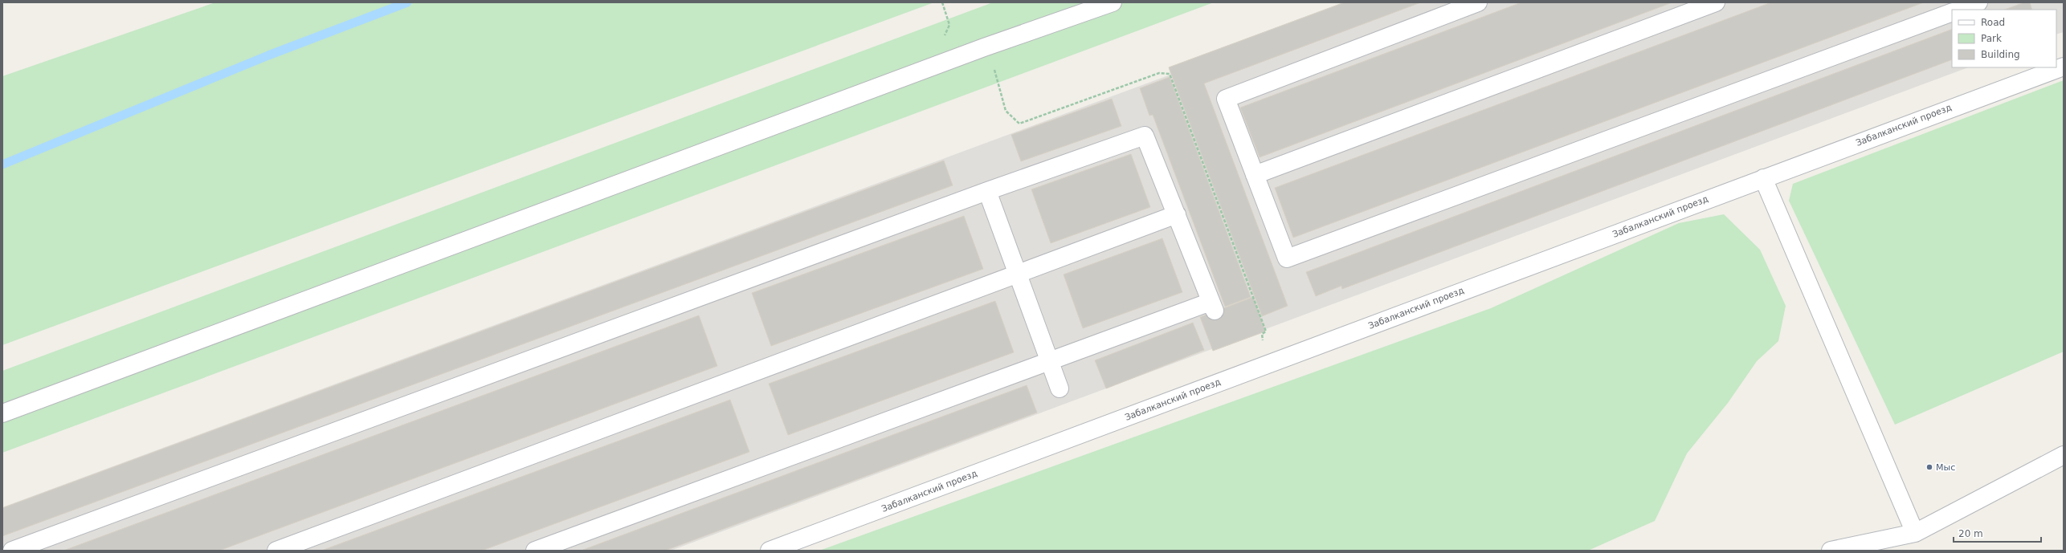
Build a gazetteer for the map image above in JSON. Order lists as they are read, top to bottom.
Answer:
{
  "streets": {
    "street": ["Забалканский проезд"]
  },
  "places": ["Мыс"],
  "legend": ["Road", "Park", "Building"],
  "scale_bar": "20 m"
}
